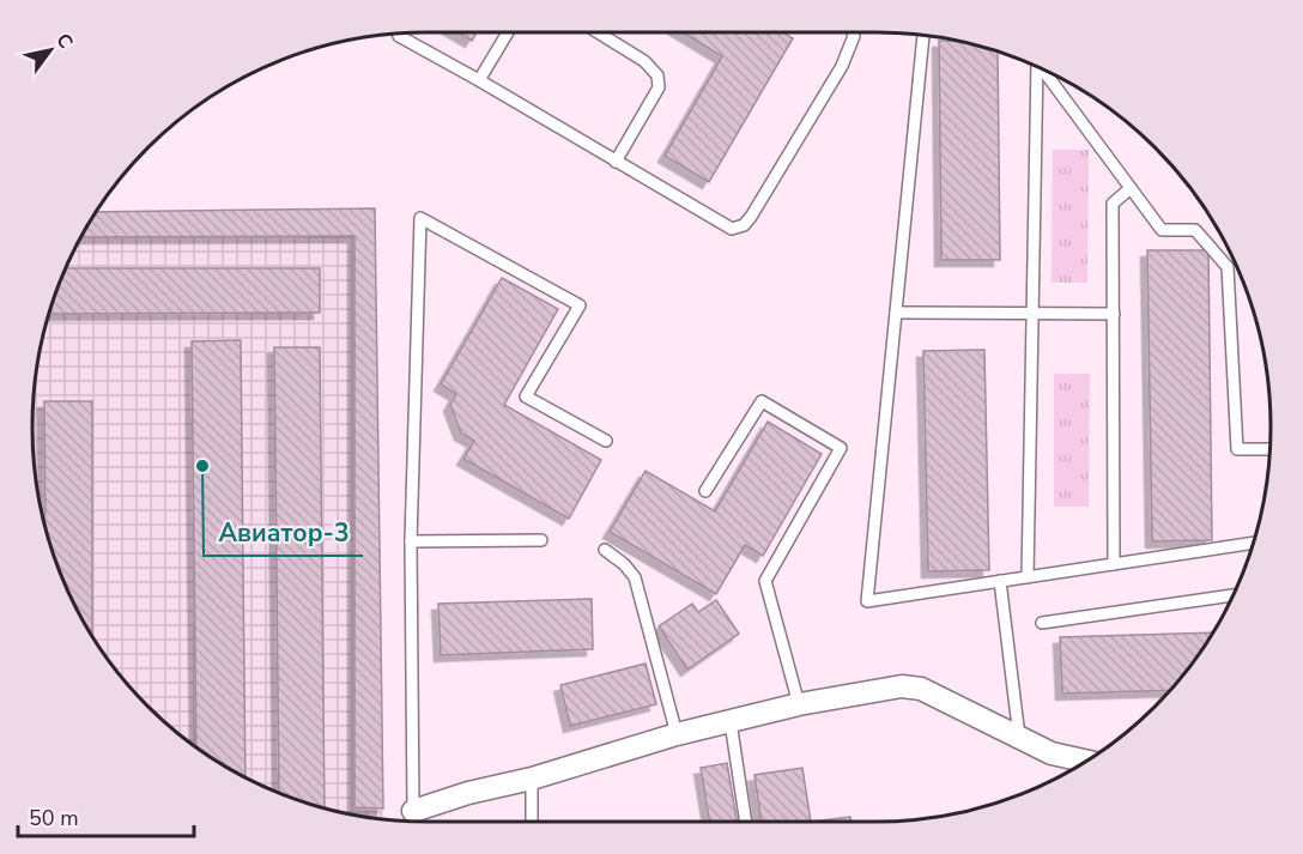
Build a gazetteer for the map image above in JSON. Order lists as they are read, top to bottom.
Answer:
{
  "places": ["Авиатор-3"],
  "scale_bar": "50 m",
  "north": "top right"
}
